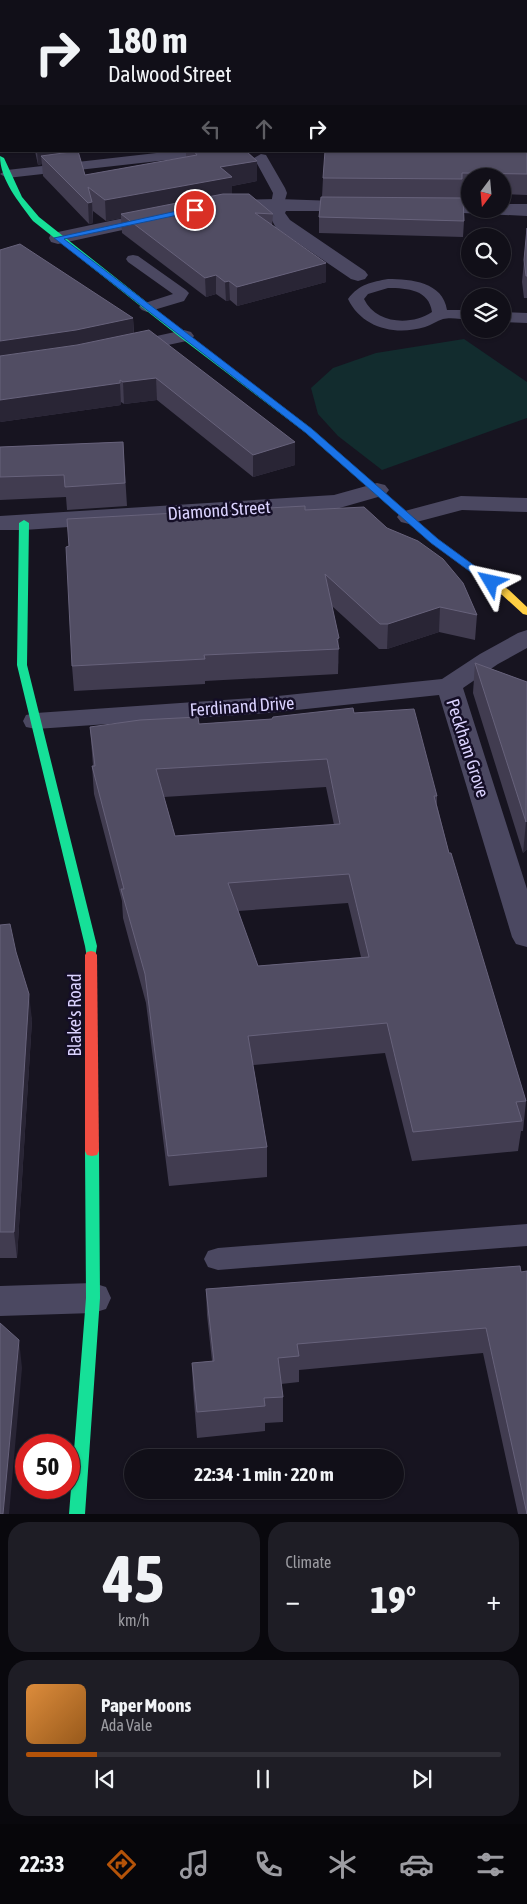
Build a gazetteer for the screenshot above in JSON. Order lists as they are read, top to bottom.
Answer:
{
  "streets": {
    "main road": ["Blake's Road"],
    "street": ["Diamond Street", "Ferdinand Drive", "Peckham Grove"]
  },
  "crossings": [
    ["Diamond Street", "Blake's Road"],
    ["Ferdinand Drive", "Peckham Grove"],
    ["Ferdinand Drive", "Blake's Road"]
  ],
  "north": "bottom",
  "page": {
    "turn": ["180 m", "Dalwood Street"],
    "limit": "50",
    "trip": "22:34 · 1 min · 220 m",
    "tile": [
      ["45", "km/h"],
      "Climate"
    ],
    "heat": ["−", "19°", "+"],
    "song": ["Paper Moons", "Ada Vale"],
    "tabs": "22:33"
  }
}
